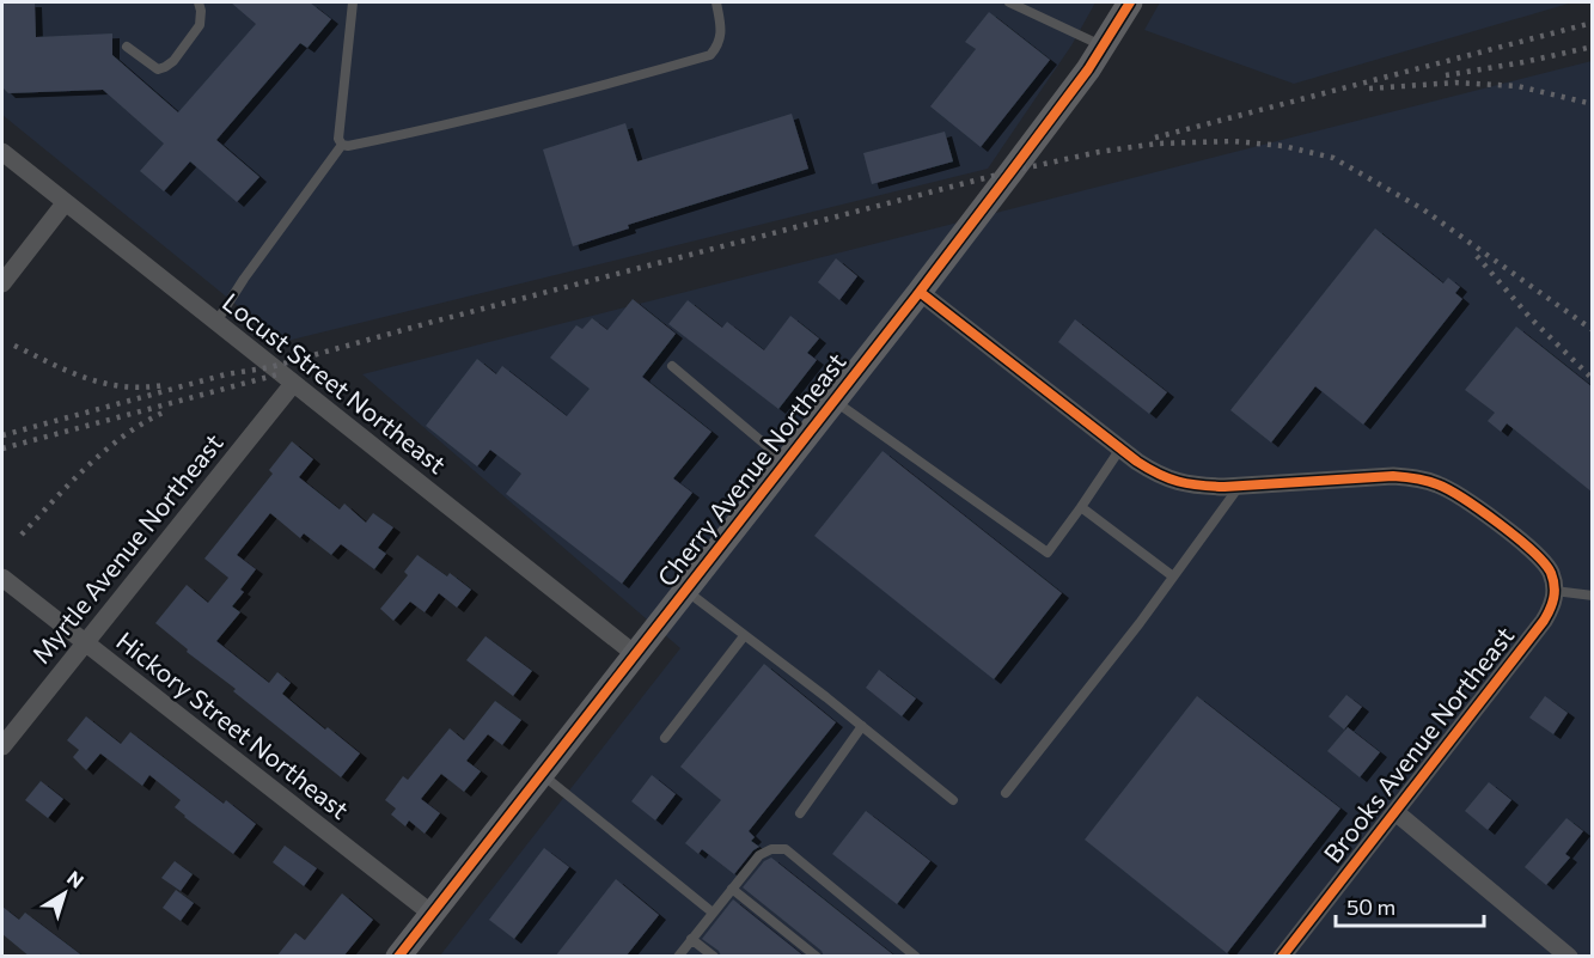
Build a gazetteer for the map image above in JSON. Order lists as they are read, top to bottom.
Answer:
{
  "streets": {
    "main road": ["Cherry Avenue Northeast"],
    "street": [
      "Locust Street Northeast",
      "Myrtle Avenue Northeast",
      "Hickory Street Northeast",
      "Brooks Avenue Northeast"
    ]
  },
  "crossings": [
    ["Locust Street Northeast", "Cherry Avenue Northeast"],
    ["Locust Street Northeast", "Myrtle Avenue Northeast"],
    ["Cherry Avenue Northeast", "Hickory Street Northeast"],
    ["Myrtle Avenue Northeast", "Hickory Street Northeast"]
  ],
  "scale_bar": "50 m",
  "north": "top right"
}
